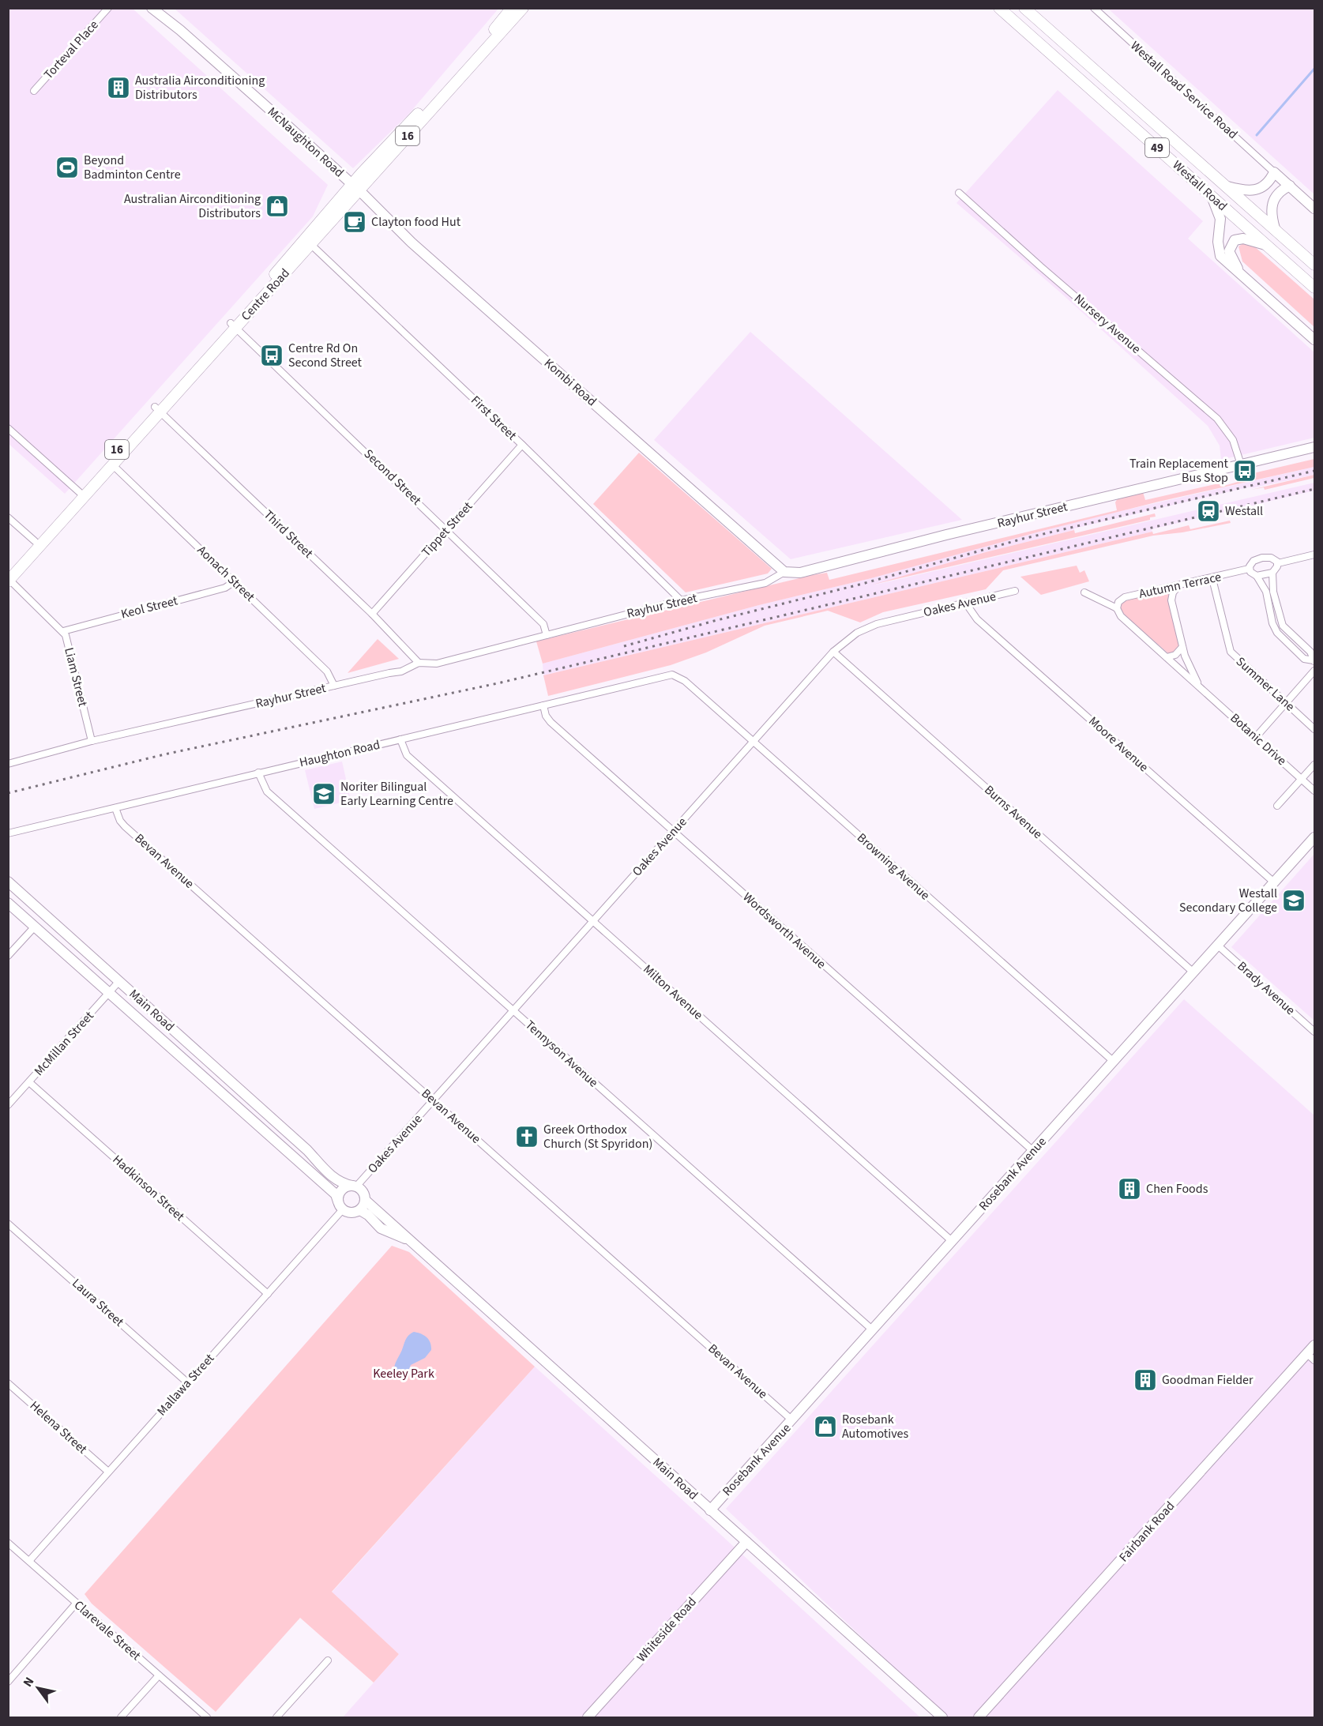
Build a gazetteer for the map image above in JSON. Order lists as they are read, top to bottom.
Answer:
{
  "streets": {
    "main road": [
      "16",
      "McNaughton Road",
      "49",
      "Westall Road",
      "Centre Road",
      "Kombi Road",
      "Rayhur Street",
      "Main Road",
      "Rosebank Avenue",
      "Fairbank Road",
      "Whiteside Road"
    ],
    "street": [
      "Torteval Place",
      "Westall Road Service Road",
      "Nursery Avenue",
      "First Street",
      "Second Street",
      "Tippet Street",
      "Third Street",
      "Aonach Street",
      "Autumn Terrace",
      "Oakes Avenue",
      "Keol Street",
      "Liam Street",
      "Summer Lane",
      "Botanic Drive",
      "Moore Avenue",
      "Haughton Road",
      "Burns Avenue",
      "Bevan Avenue",
      "Browning Avenue",
      "Wordsworth Avenue",
      "Brady Avenue",
      "Milton Avenue",
      "McMillan Street",
      "Tennyson Avenue",
      "Hadkinson Street",
      "Laura Street",
      "Mallawa Street",
      "Helena Street",
      "Clarevale Street"
    ]
  },
  "crossings": [
    ["McNaughton Road", "Centre Road"],
    ["McNaughton Road", "Kombi Road"],
    ["Centre Road", "Kombi Road"],
    ["Centre Road", "First Street"],
    ["Centre Road", "Second Street"],
    ["Centre Road", "Third Street"],
    ["Centre Road", "Aonach Street"],
    ["Centre Road", "Liam Street"],
    ["Nursery Avenue", "Rayhur Street"],
    ["Kombi Road", "Rayhur Street"],
    ["First Street", "Rayhur Street"],
    ["First Street", "Tippet Street"],
    ["Second Street", "Rayhur Street"],
    ["Second Street", "Tippet Street"],
    ["Rayhur Street", "Third Street"],
    ["Rayhur Street", "Aonach Street"],
    ["Rayhur Street", "Liam Street"],
    ["Tippet Street", "Third Street"],
    ["Aonach Street", "Keol Street"],
    ["Autumn Terrace", "Summer Lane"],
    ["Autumn Terrace", "Botanic Drive"],
    ["Oakes Avenue", "Moore Avenue"],
    ["Oakes Avenue", "Burns Avenue"],
    ["Oakes Avenue", "Bevan Avenue"],
    ["Oakes Avenue", "Browning Avenue"],
    ["Oakes Avenue", "Wordsworth Avenue"],
    ["Oakes Avenue", "Milton Avenue"],
    ["Oakes Avenue", "Main Road"],
    ["Oakes Avenue", "Tennyson Avenue"],
    ["Oakes Avenue", "Mallawa Street"],
    ["Keol Street", "Liam Street"],
    ["Moore Avenue", "Rosebank Avenue"],
    ["Haughton Road", "Bevan Avenue"],
    ["Haughton Road", "Browning Avenue"],
    ["Haughton Road", "Wordsworth Avenue"],
    ["Haughton Road", "Milton Avenue"],
    ["Haughton Road", "Tennyson Avenue"],
    ["Burns Avenue", "Rosebank Avenue"],
    ["Bevan Avenue", "Rosebank Avenue"],
    ["Browning Avenue", "Rosebank Avenue"],
    ["Wordsworth Avenue", "Rosebank Avenue"],
    ["Brady Avenue", "Rosebank Avenue"],
    ["Milton Avenue", "Rosebank Avenue"],
    ["Main Road", "McMillan Street"],
    ["Main Road", "Rosebank Avenue"],
    ["Main Road", "Mallawa Street"],
    ["Main Road", "Whiteside Road"],
    ["McMillan Street", "Hadkinson Street"],
    ["Tennyson Avenue", "Rosebank Avenue"],
    ["Hadkinson Street", "Mallawa Street"],
    ["Laura Street", "Mallawa Street"],
    ["Mallawa Street", "Helena Street"],
    ["Mallawa Street", "Clarevale Street"]
  ],
  "parks": ["Keeley Park"],
  "places": {
    "building": ["Australia Airconditioning Distributors", "Chen Foods", "Goodman Fielder"],
    "sports": ["Beyond Badminton Centre"],
    "shop": ["Australian Airconditioning Distributors", "Rosebank Automotives"],
    "cafe": ["Clayton food Hut"],
    "bus stop": ["Centre Rd On Second Street", "Train Replacement Bus Stop"],
    "station": ["Westall"],
    "school or university": ["Noriter Bilingual Early Learning Centre", "Westall Secondary College"],
    "church": ["Greek Orthodox Church (St Spyridon)"]
  },
  "north": "top left"
}
